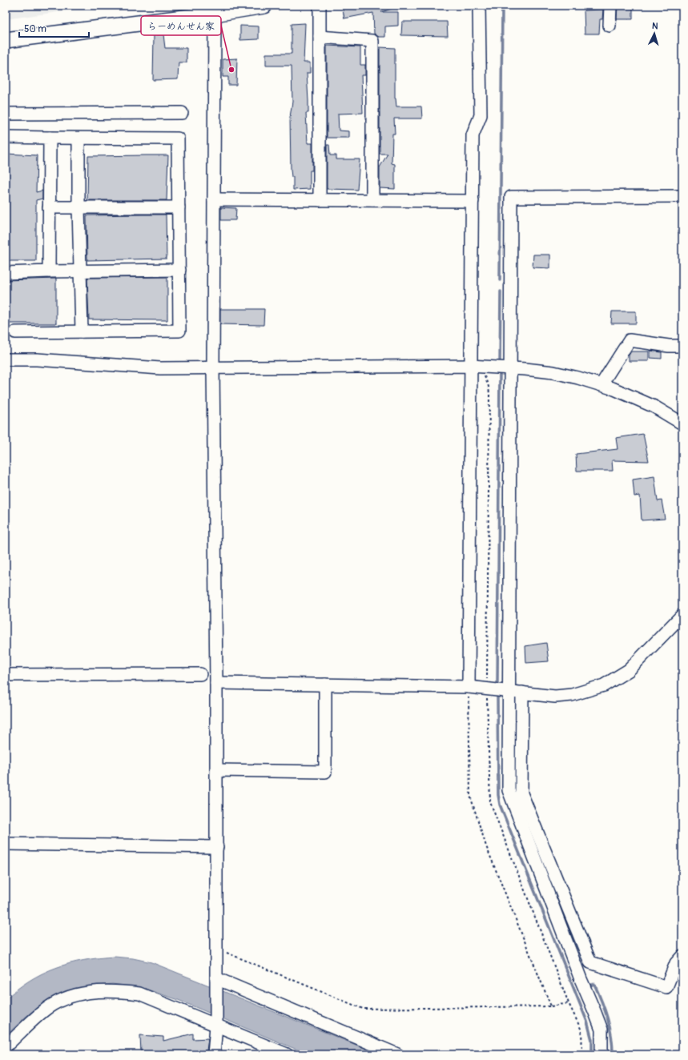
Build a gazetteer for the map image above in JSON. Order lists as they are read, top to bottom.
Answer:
{
  "places": ["らーめんせん家"],
  "scale_bar": "50 m",
  "north": "top"
}
